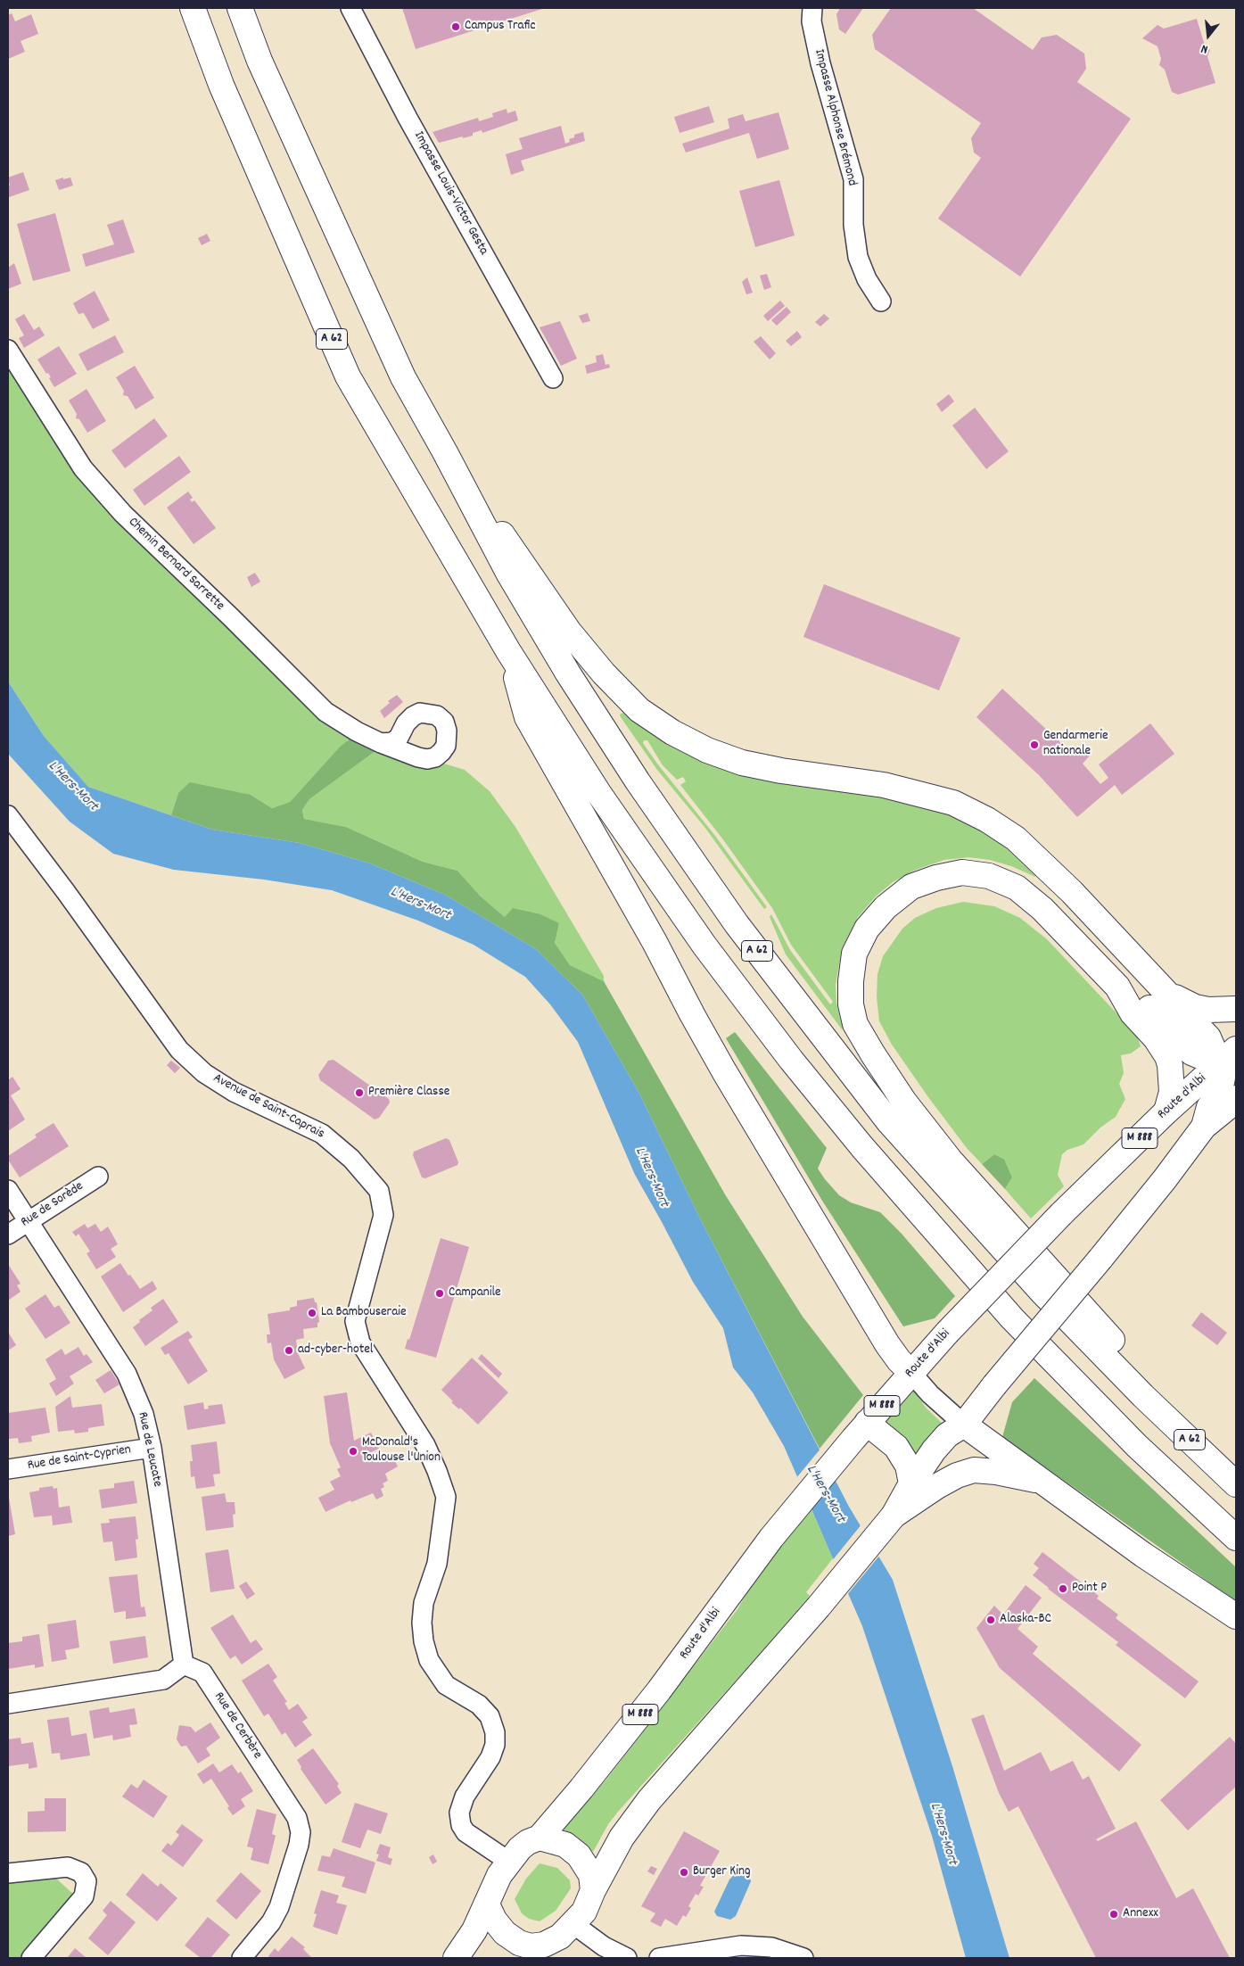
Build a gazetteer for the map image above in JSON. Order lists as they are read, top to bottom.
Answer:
{
  "streets": {
    "main road": ["A 62", "Route d'Albi", "M 888"],
    "street": [
      "Impasse Alphonse Brémond",
      "Impasse Louis-Victor Gesta",
      "Chemin Bernard Sarrette",
      "Avenue de Saint-Caprais",
      "Rue de Sorède",
      "Rue de Leucate",
      "Rue de Saint-Cyprien",
      "Rue de Cerbère"
    ]
  },
  "crossings": [
    ["Route d'Albi", "Avenue de Saint-Caprais"],
    ["Rue de Sorède", "Rue de Leucate"],
    ["Rue de Leucate", "Rue de Saint-Cyprien"],
    ["Rue de Leucate", "Rue de Cerbère"]
  ],
  "water": ["L'Hers-Mort"],
  "places": [
    "Campus Trafic",
    "Gendarmerie nationale",
    "Première Classe",
    "Campanile",
    "La Bambouseraie",
    "ad-cyber-hotel",
    "McDonald's Toulouse l'Union",
    "Point P",
    "Alaska-BC",
    "Burger King",
    "Annexx"
  ],
  "north": "bottom"
}
